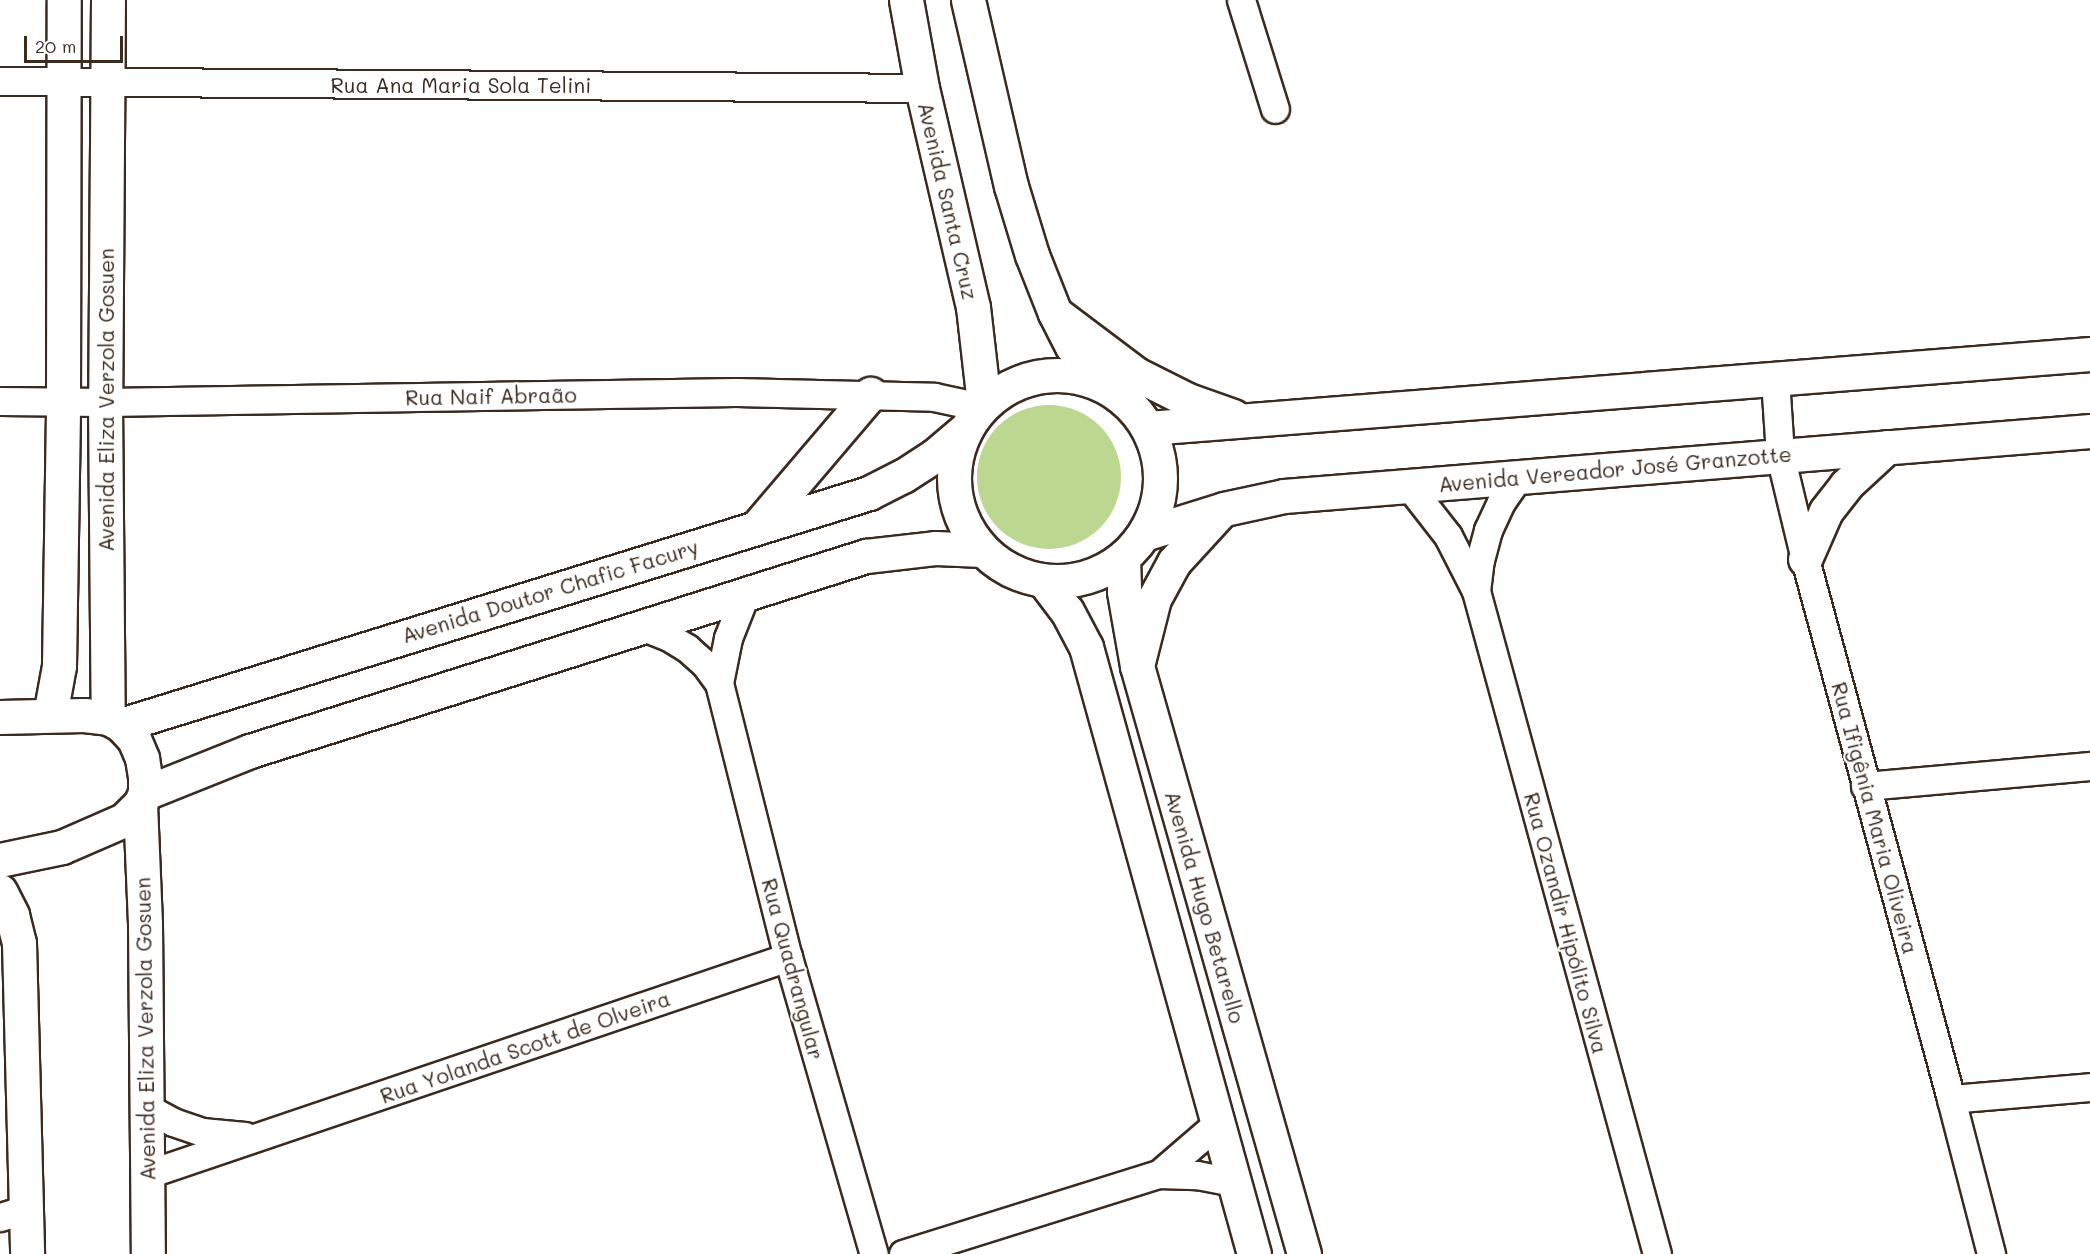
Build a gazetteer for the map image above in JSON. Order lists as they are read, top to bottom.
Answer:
{
  "streets": {
    "main road": [
      "Avenida Santa Cruz",
      "Avenida Eliza Verzola Gosuen",
      "Avenida Vereador José Granzotte",
      "Avenida Doutor Chafic Facury",
      "Avenida Hugo Betarello"
    ],
    "street": [
      "Rua Ana Maria Sola Telini",
      "Rua Naif Abraão",
      "Rua Ifigênia Maria Oliveira",
      "Rua Ozandir Hipólito Silva",
      "Rua Quadrangular",
      "Rua Yolanda Scott de Olveira"
    ]
  },
  "crossings": [
    ["Rua Ana Maria Sola Telini", "Avenida Santa Cruz"],
    ["Rua Ana Maria Sola Telini", "Avenida Eliza Verzola Gosuen"],
    ["Avenida Santa Cruz", "Rua Naif Abraão"],
    ["Avenida Santa Cruz", "Avenida Vereador José Granzotte"],
    ["Avenida Santa Cruz", "Avenida Doutor Chafic Facury"],
    ["Avenida Santa Cruz", "Avenida Hugo Betarello"],
    ["Rua Naif Abraão", "Avenida Eliza Verzola Gosuen"],
    ["Rua Naif Abraão", "Avenida Vereador José Granzotte"],
    ["Rua Naif Abraão", "Avenida Doutor Chafic Facury"],
    ["Rua Naif Abraão", "Avenida Hugo Betarello"],
    ["Avenida Eliza Verzola Gosuen", "Avenida Doutor Chafic Facury"],
    ["Avenida Eliza Verzola Gosuen", "Rua Yolanda Scott de Olveira"],
    ["Avenida Vereador José Granzotte", "Avenida Doutor Chafic Facury"],
    ["Avenida Vereador José Granzotte", "Rua Ifigênia Maria Oliveira"],
    ["Avenida Vereador José Granzotte", "Avenida Hugo Betarello"],
    ["Avenida Vereador José Granzotte", "Rua Ozandir Hipólito Silva"],
    ["Avenida Doutor Chafic Facury", "Avenida Hugo Betarello"],
    ["Rua Quadrangular", "Rua Yolanda Scott de Olveira"]
  ],
  "scale_bar": "20 m"
}
